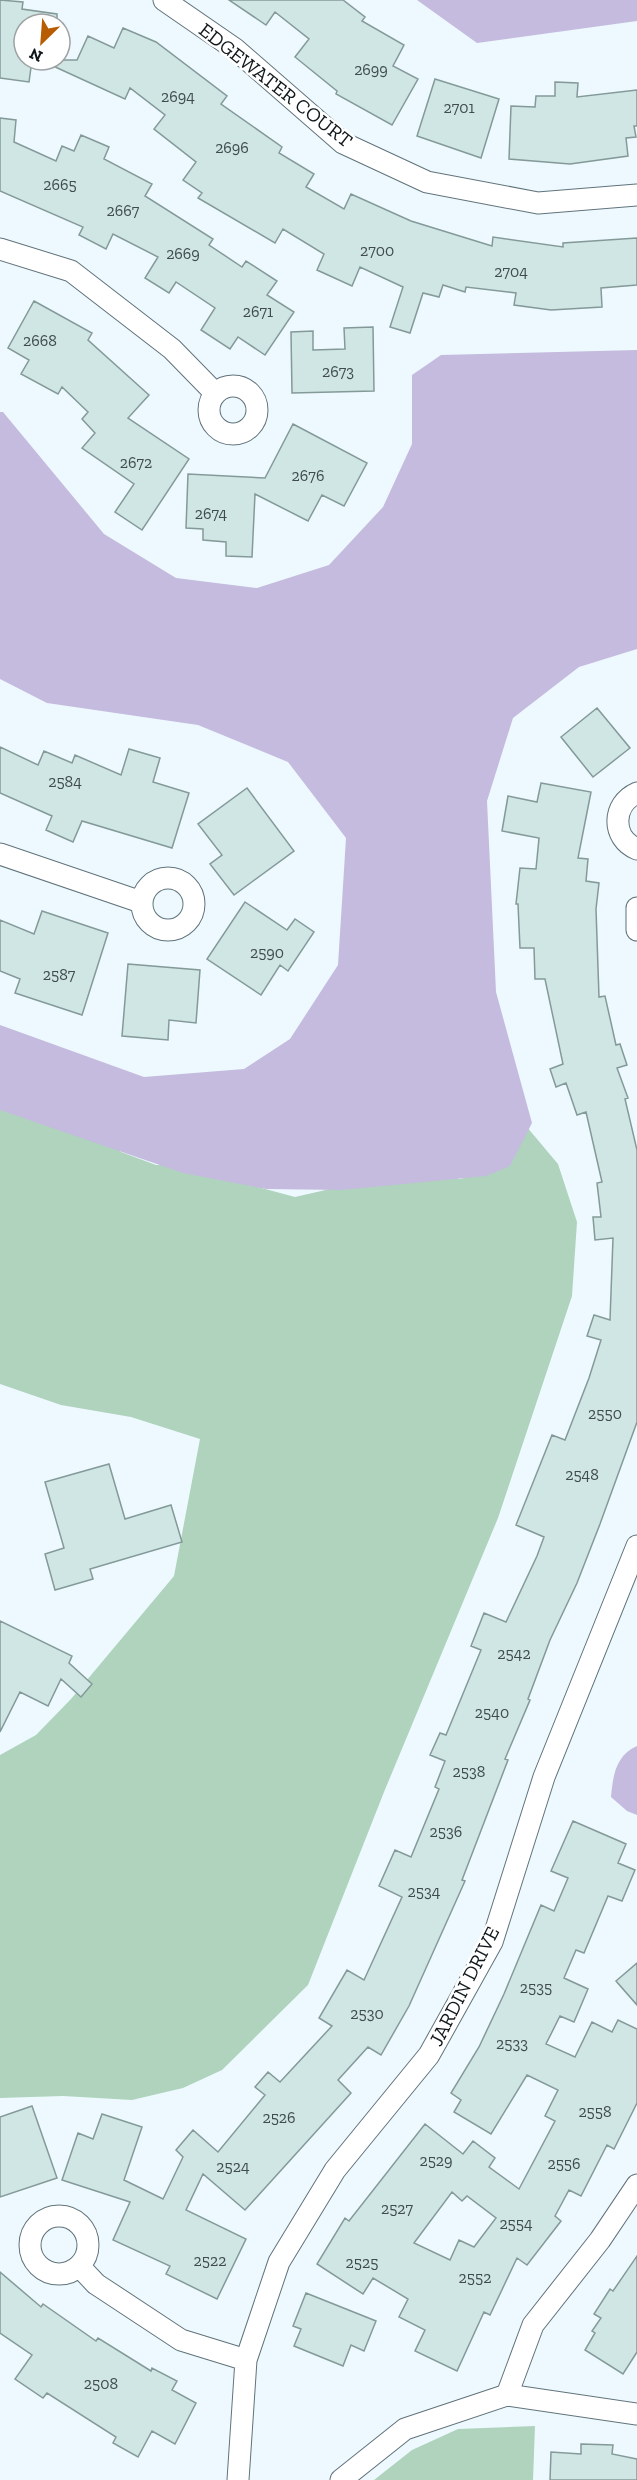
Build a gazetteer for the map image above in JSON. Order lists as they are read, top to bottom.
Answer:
{
  "streets": {
    "street": ["EDGEWATER COURT", "JARDIN DRIVE"]
  },
  "house_numbers": [
    "2699",
    "2694",
    "2701",
    "2696",
    "2665",
    "2667",
    "2700",
    "2669",
    "2704",
    "2671",
    "2668",
    "2673",
    "2672",
    "2676",
    "2674",
    "2584",
    "2590",
    "2587",
    "2550",
    "2548",
    "2542",
    "2540",
    "2538",
    "2536",
    "2534",
    "2535",
    "2530",
    "2533",
    "2558",
    "2526",
    "2529",
    "2556",
    "2524",
    "2527",
    "2554",
    "2522",
    "2525",
    "2552",
    "2508"
  ],
  "north": "bottom left"
}
